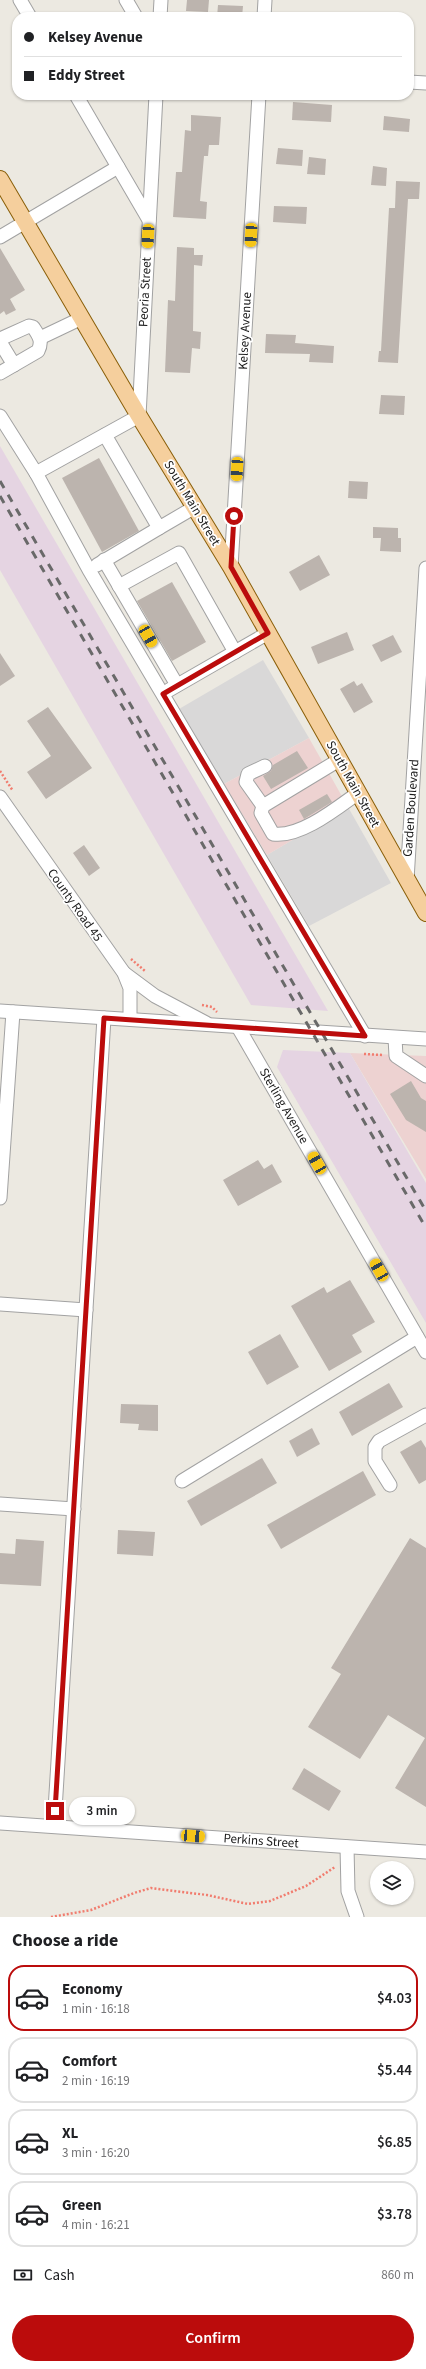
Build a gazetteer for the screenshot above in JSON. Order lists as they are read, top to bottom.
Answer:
{
  "streets": {
    "main road": ["South Main Street"],
    "street": [
      "Peoria Street",
      "Kelsey Avenue",
      "Garden Boulevard",
      "County Road 45",
      "Sterling Avenue",
      "Perkins Street"
    ]
  },
  "crossings": [
    ["Peoria Street", "South Main Street"],
    ["Kelsey Avenue", "South Main Street"],
    ["South Main Street", "Garden Boulevard"]
  ],
  "page": {
    "banner": ["Kelsey Avenue", "Eddy Street"],
    "bubble": "3 min",
    "heading": "Choose a ride",
    "list": [
      {
        "name": "Economy",
        "note": "1 min · 16:18",
        "value": "$4.03"
      },
      {
        "name": "Comfort",
        "note": "2 min · 16:19",
        "value": "$5.44"
      },
      {
        "name": "XL",
        "note": "3 min · 16:20",
        "value": "$6.85"
      },
      {
        "name": "Green",
        "note": "4 min · 16:21",
        "value": "$3.78"
      }
    ],
    "pay": ["Cash", "860 m"],
    "buttons": "Confirm"
  }
}
